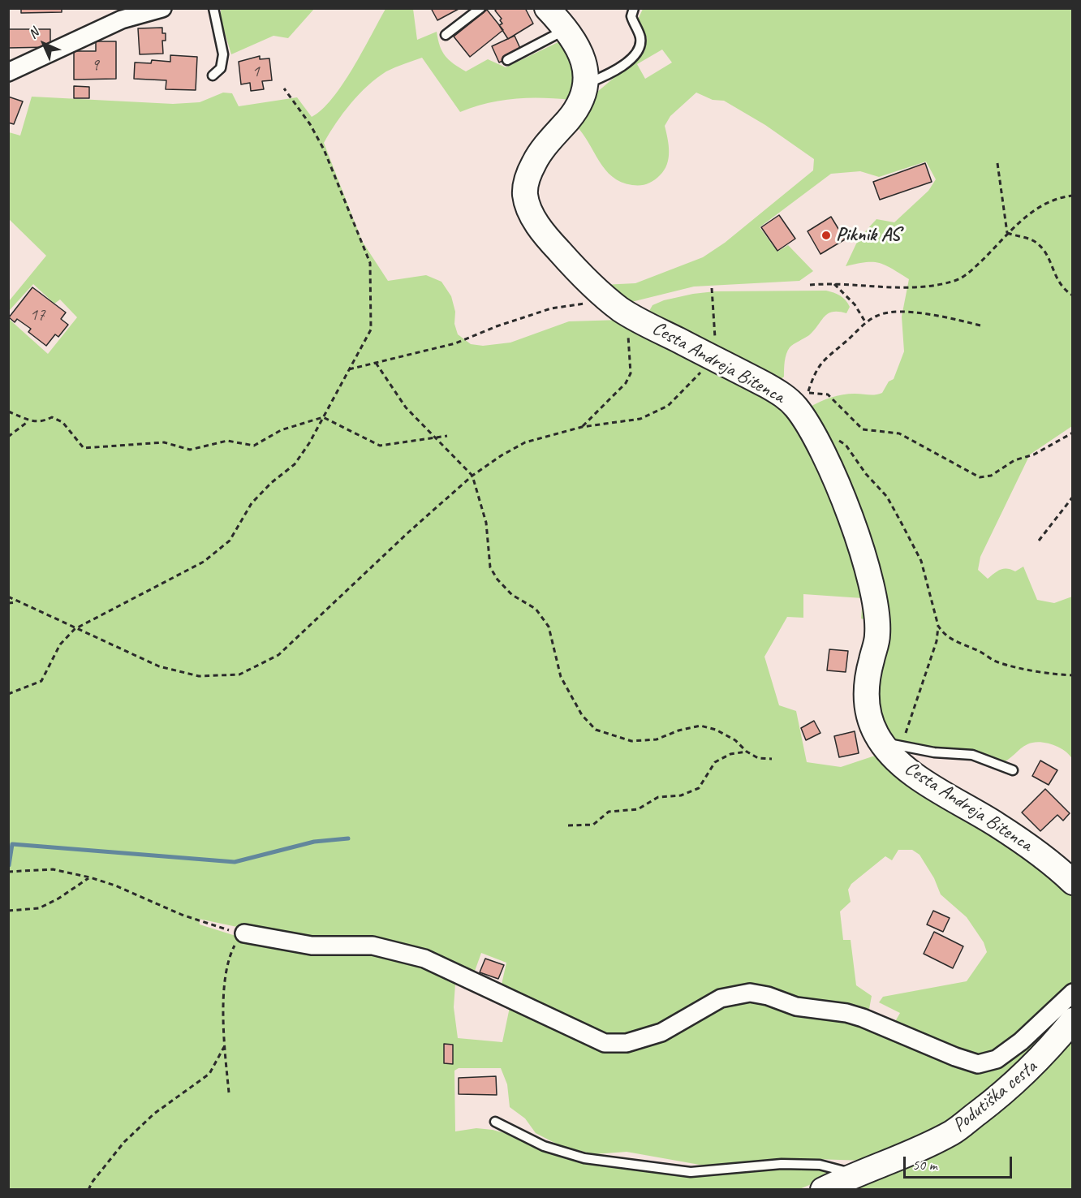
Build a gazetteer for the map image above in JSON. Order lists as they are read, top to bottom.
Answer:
{
  "streets": {
    "street": ["Cesta Andreja Bitenca", "Podutiška cesta"]
  },
  "places": ["Piknik AS"],
  "house_numbers": ["9", "1", "17"],
  "scale_bar": "50 m",
  "north": "top left"
}
